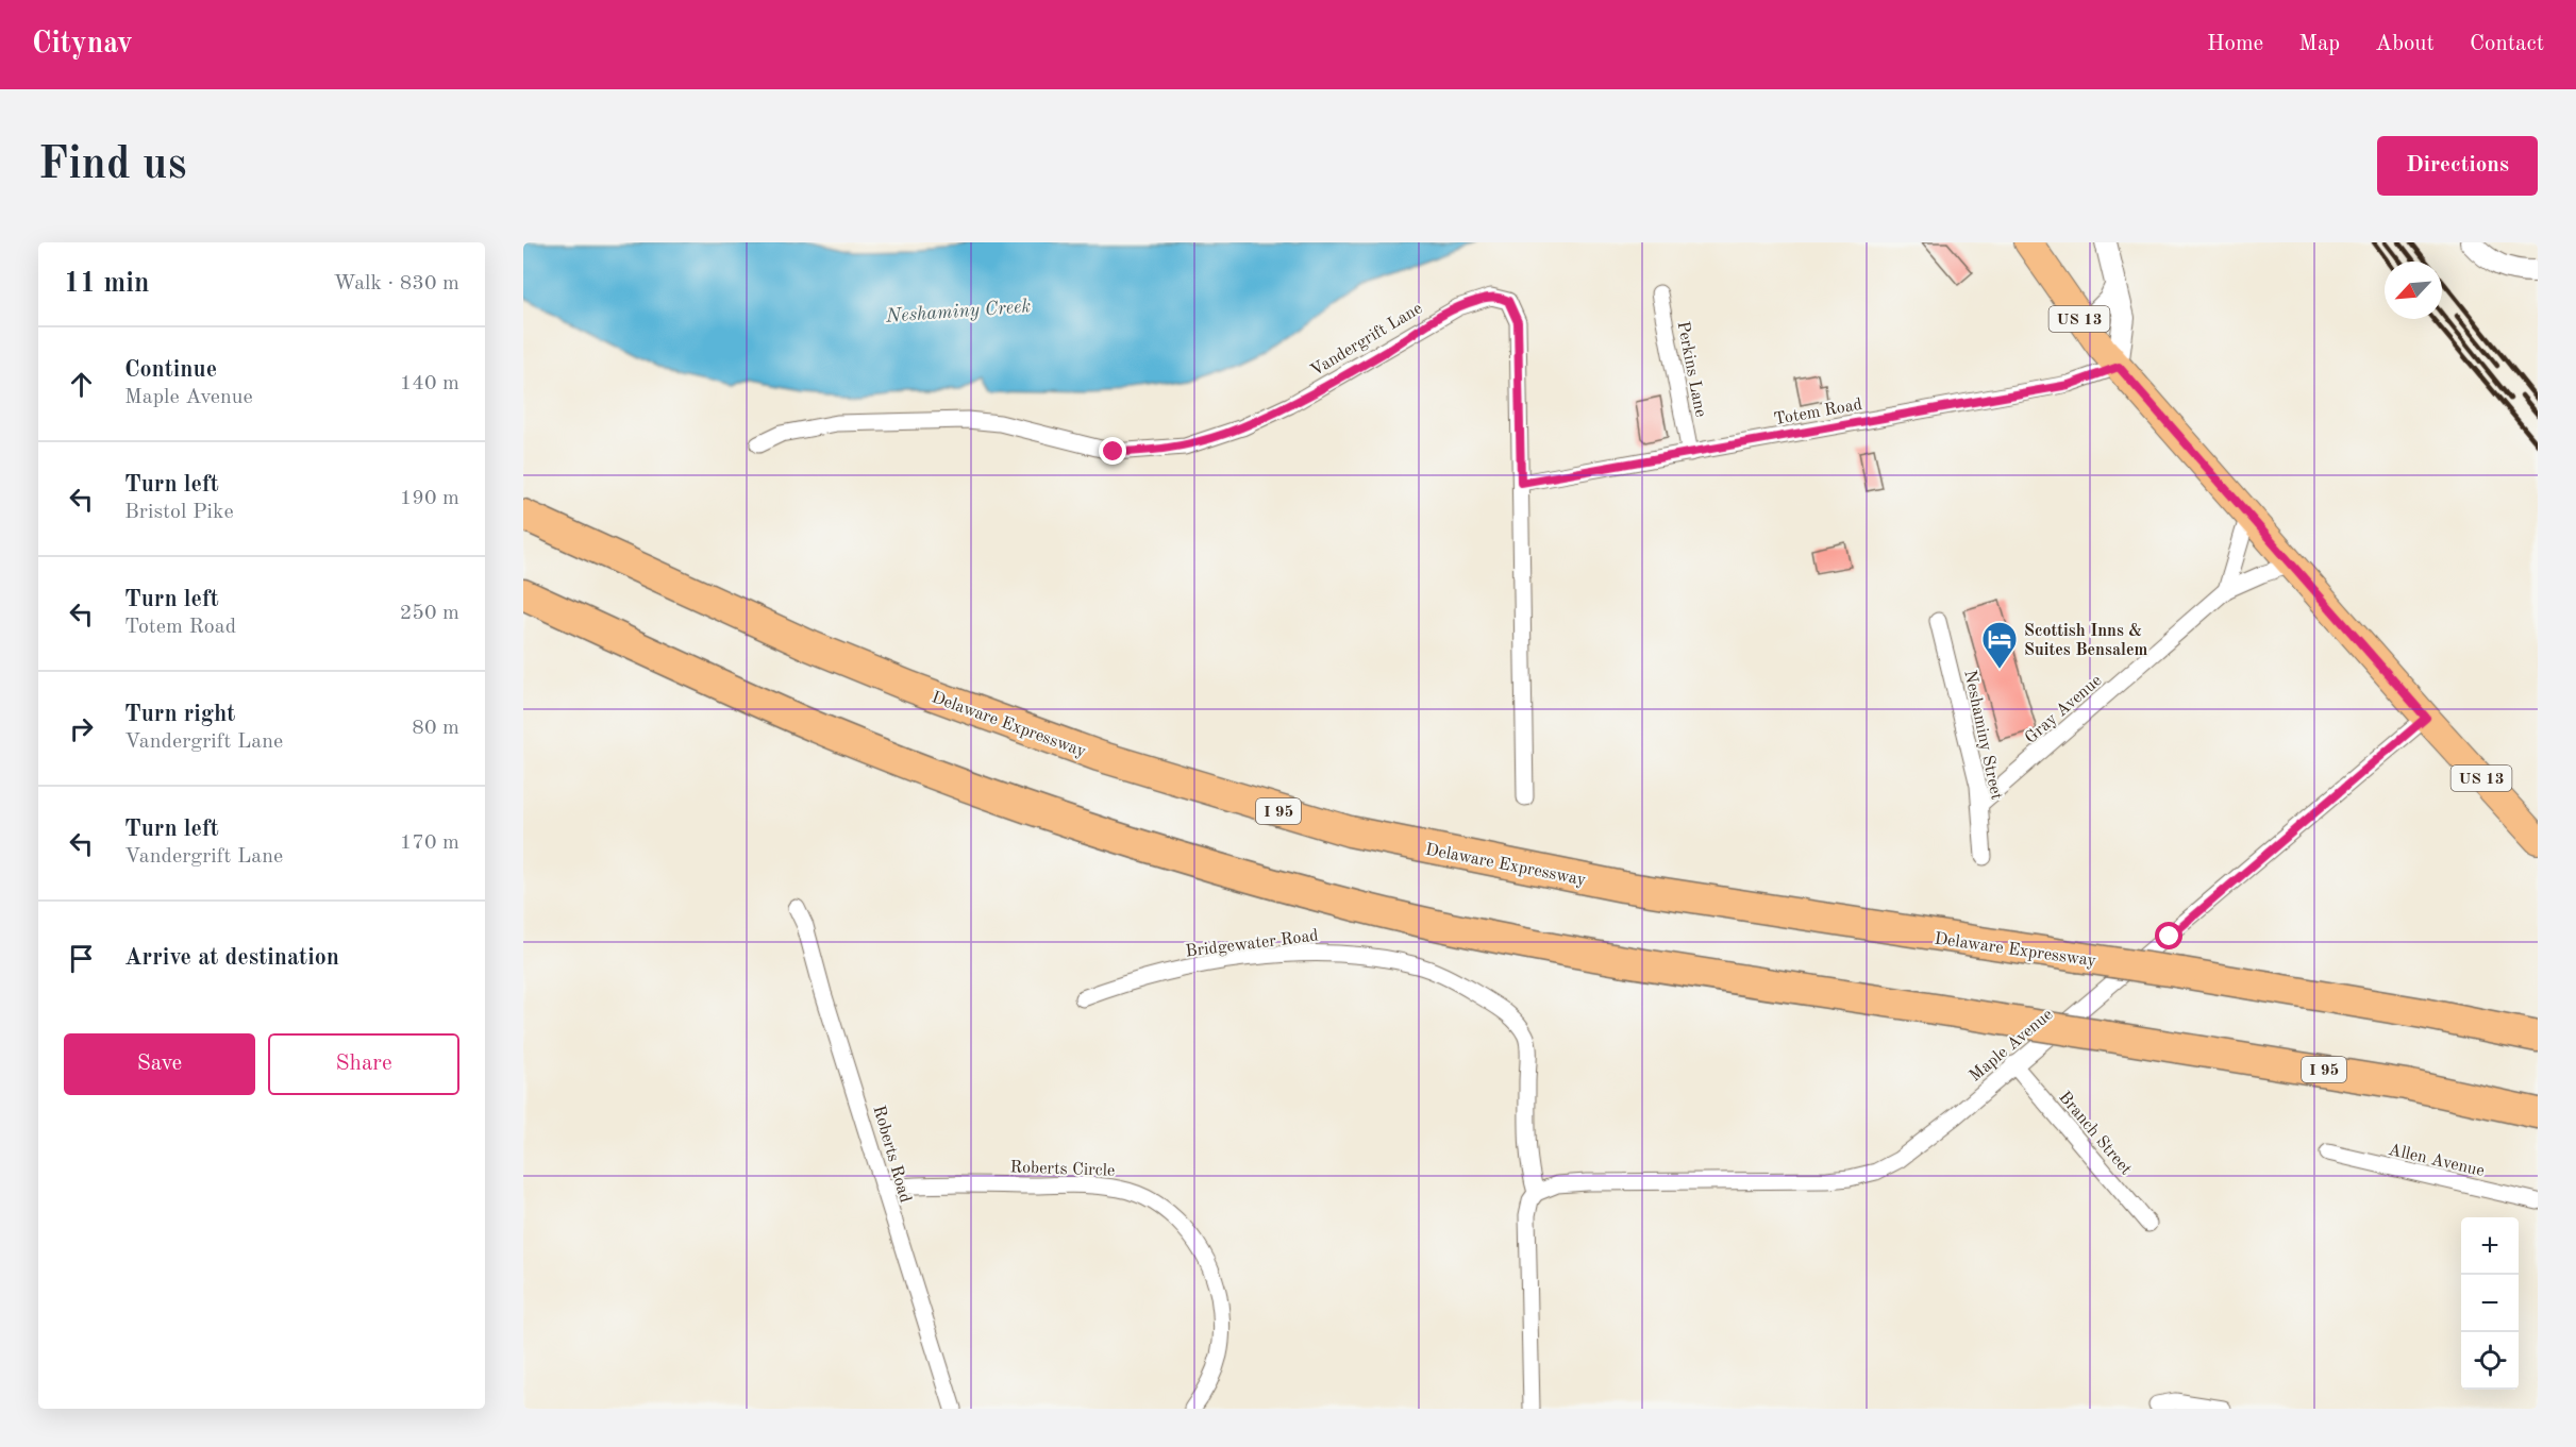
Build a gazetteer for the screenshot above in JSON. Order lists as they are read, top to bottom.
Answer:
{
  "streets": {
    "highway": ["Delaware Expressway", "I 95"],
    "main road": ["US 13"],
    "street": [
      "Vandergrift Lane",
      "Perkins Lane",
      "Totem Road",
      "Gray Avenue",
      "Neshaminy Street",
      "Bridgewater Road",
      "Maple Avenue",
      "Branch Street",
      "Roberts Road",
      "Allen Avenue",
      "Roberts Circle"
    ]
  },
  "crossings": [
    ["US 13", "Totem Road"],
    ["US 13", "Gray Avenue"],
    ["US 13", "Maple Avenue"],
    ["Vandergrift Lane", "Totem Road"],
    ["Perkins Lane", "Totem Road"],
    ["Gray Avenue", "Neshaminy Street"],
    ["Bridgewater Road", "Maple Avenue"],
    ["Maple Avenue", "Branch Street"],
    ["Roberts Road", "Roberts Circle"]
  ],
  "water": ["Neshaminy Creek"],
  "places": {
    "hotel": ["Scottish Inns & Suites Bensalem"]
  },
  "north": "bottom left",
  "page": {
    "header": "Citynav",
    "nav": [
      "Home",
      "Map",
      "About",
      "Contact"
    ],
    "buttons": [
      "Directions",
      ["Save", "Share"]
    ],
    "title": "Find us",
    "heading": ["11 min", "Walk · 830 m"],
    "list": [
      ["Continue", "Maple Avenue", "140 m"],
      ["Turn left", "Bristol Pike", "190 m"],
      ["Turn left", "Totem Road", "250 m"],
      ["Turn right", "Vandergrift Lane", "80 m"],
      ["Turn left", "Vandergrift Lane", "170 m"],
      "Arrive at destination"
    ],
    "map_buttons": ["+", "−"]
  }
}
